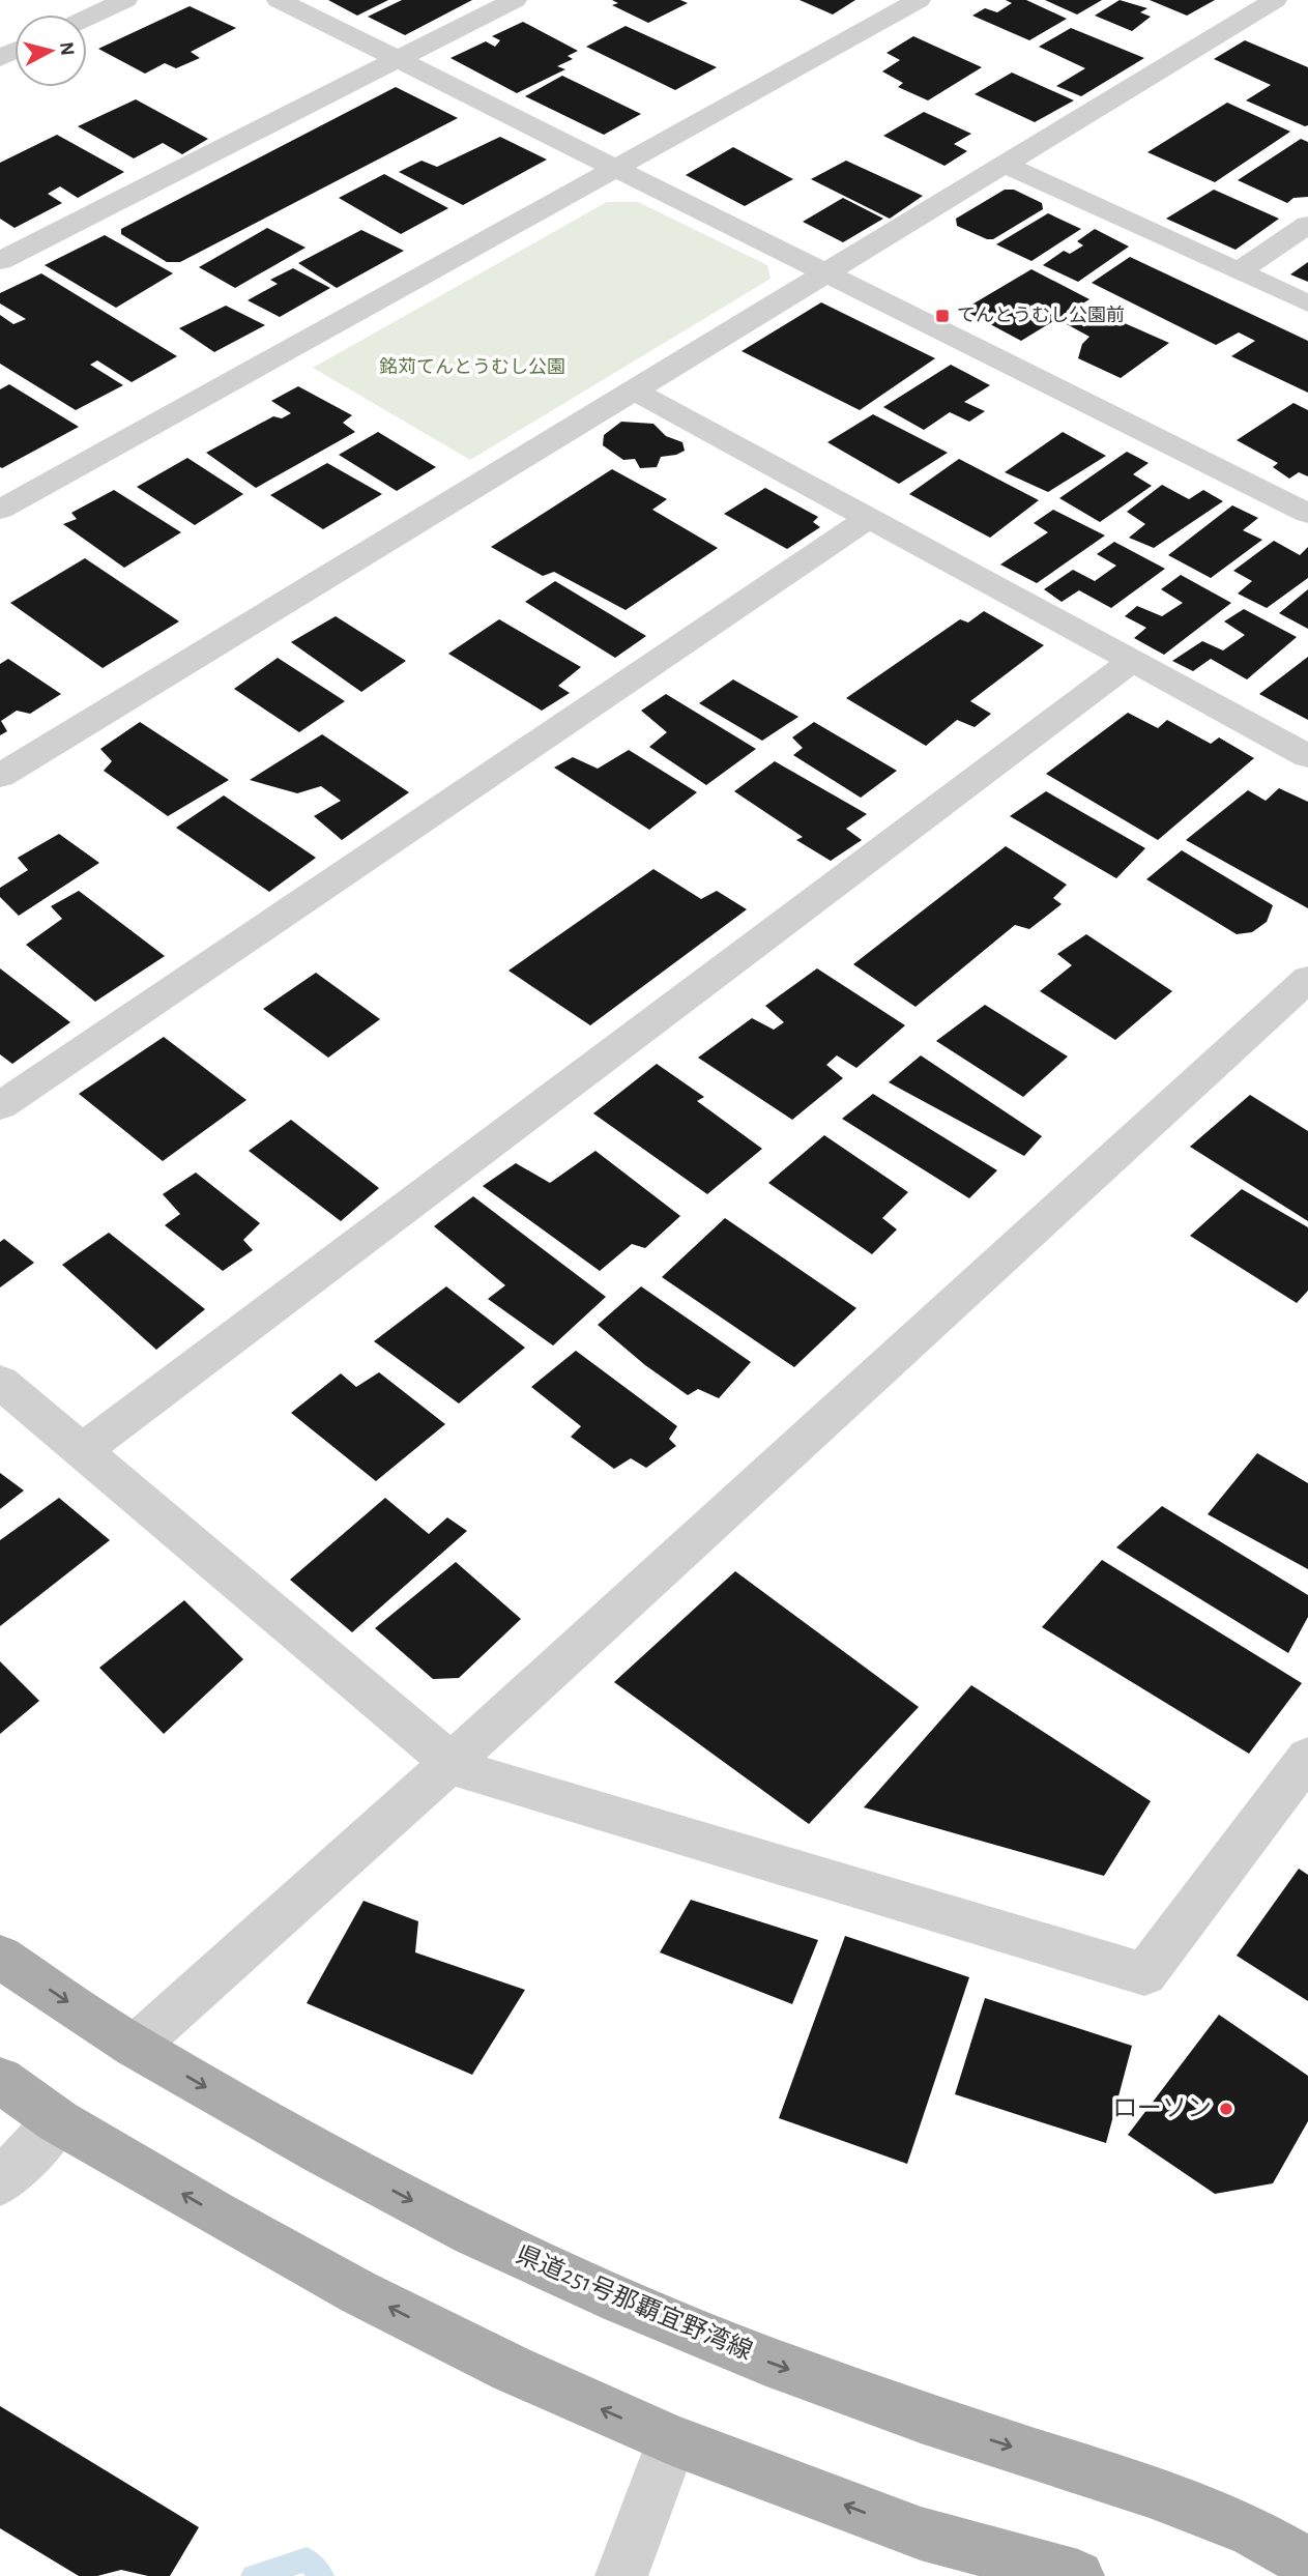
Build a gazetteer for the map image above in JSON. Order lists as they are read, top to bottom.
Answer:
{
  "streets": {
    "main road": ["県道251号那覇宜野湾線"]
  },
  "parks": ["銘苅てんとうむし公園"],
  "places": {
    "transit": ["てんとうむし公園前"],
    "other": ["ローソン"]
  },
  "north": "right"
}
